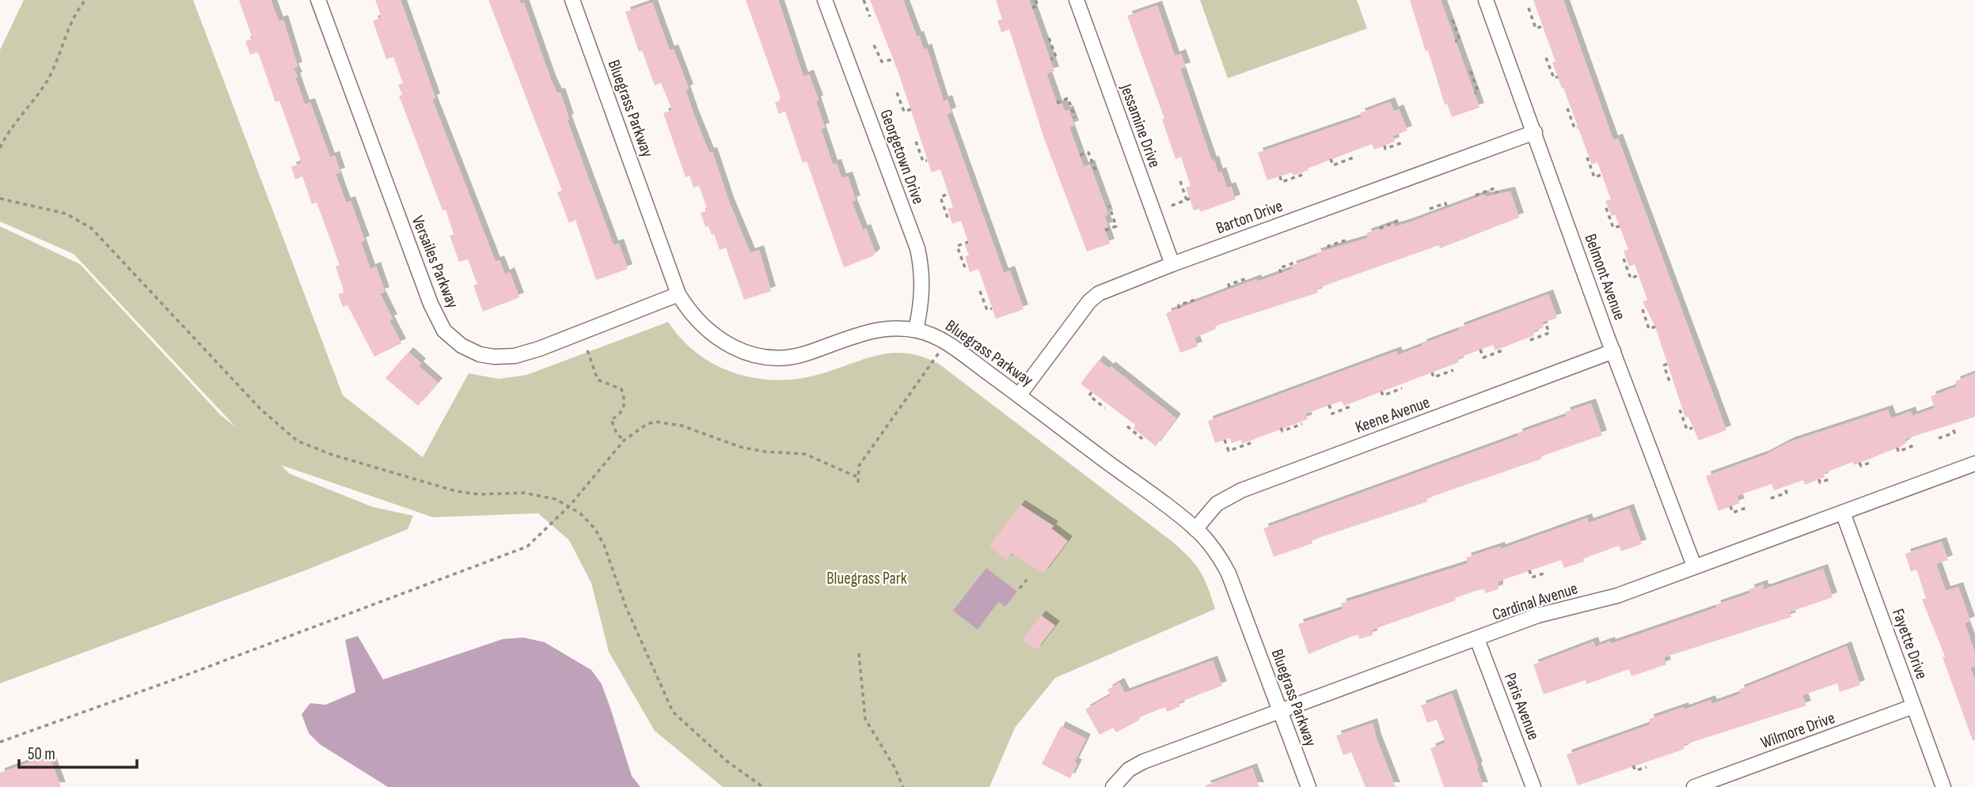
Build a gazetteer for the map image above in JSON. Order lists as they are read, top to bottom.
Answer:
{
  "streets": {
    "street": [
      "Bluegrass Parkway",
      "Jessamine Drive",
      "Georgetown Drive",
      "Barton Drive",
      "Versailes Parkway",
      "Belmont Avenue",
      "Keene Avenue",
      "Cardinal Avenue",
      "Fayette Drive",
      "Paris Avenue",
      "Wilmore Drive"
    ]
  },
  "crossings": [
    ["Bluegrass Parkway", "Georgetown Drive"],
    ["Bluegrass Parkway", "Barton Drive"],
    ["Bluegrass Parkway", "Versailes Parkway"],
    ["Bluegrass Parkway", "Keene Avenue"],
    ["Bluegrass Parkway", "Cardinal Avenue"],
    ["Jessamine Drive", "Barton Drive"],
    ["Barton Drive", "Belmont Avenue"],
    ["Belmont Avenue", "Keene Avenue"],
    ["Belmont Avenue", "Cardinal Avenue"],
    ["Cardinal Avenue", "Fayette Drive"],
    ["Cardinal Avenue", "Paris Avenue"],
    ["Fayette Drive", "Wilmore Drive"]
  ],
  "parks": ["Bluegrass Park"],
  "scale_bar": "50 m"
}
